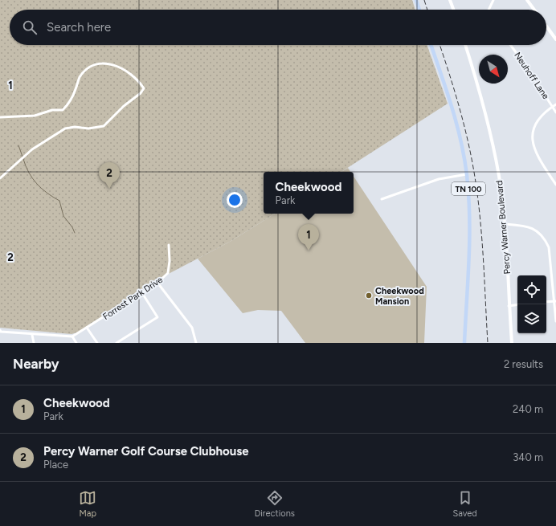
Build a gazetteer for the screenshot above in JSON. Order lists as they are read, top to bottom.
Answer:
{
  "streets": {
    "main road": ["TN 100"],
    "street": ["Neuhoff Lane", "Percy Warner Boulevard", "Forrest Park Drive"]
  },
  "places": ["Cheekwood Mansion"],
  "north": "bottom right",
  "page": {
    "search": "Search here",
    "pins": ["2", "1"],
    "popup": ["Cheekwood", "Park"],
    "heading": ["Nearby", "2 results"],
    "list": [
      {
        "mark": "1",
        "name": "Cheekwood",
        "note": "Park",
        "value": "240 m"
      },
      {
        "mark": "2",
        "name": "Percy Warner Golf Course Clubhouse",
        "note": "Place",
        "value": "340 m"
      }
    ],
    "nav": ["Map", "Directions", "Saved"]
  },
  "grid": {
    "rows": ["1", "2"]
  }
}
